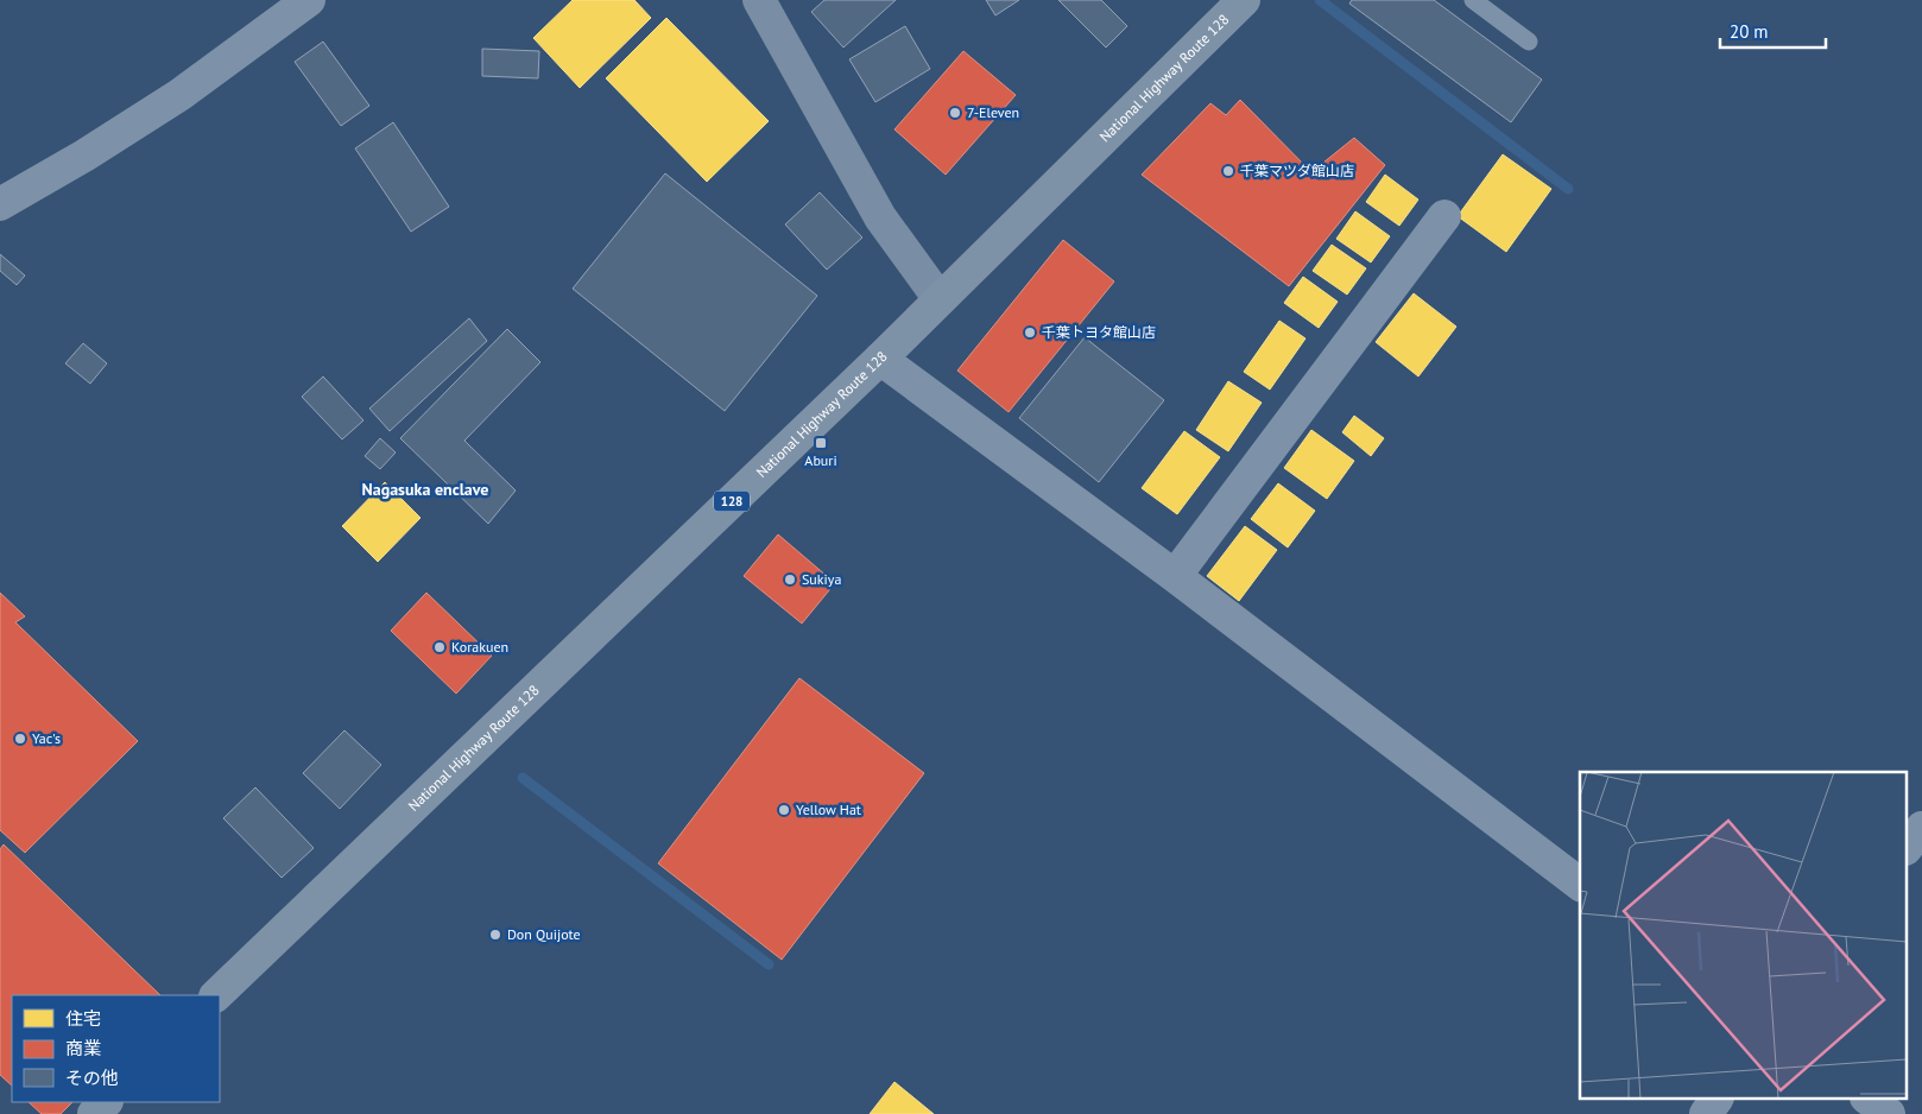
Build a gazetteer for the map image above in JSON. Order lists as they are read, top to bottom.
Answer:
{
  "streets": {
    "highway": ["National Highway Route 128", "128"]
  },
  "districts": ["Nagasuka enclave"],
  "places": {
    "other": [
      "7-Eleven",
      "千葉マツダ館山店",
      "千葉トヨタ館山店",
      "Sukiya",
      "Korakuen",
      "Yac's",
      "Yellow Hat",
      "Don Quijote"
    ],
    "transit": ["Aburi"]
  },
  "legend": ["住宅", "商業", "その他"],
  "scale_bar": "20 m"
}
